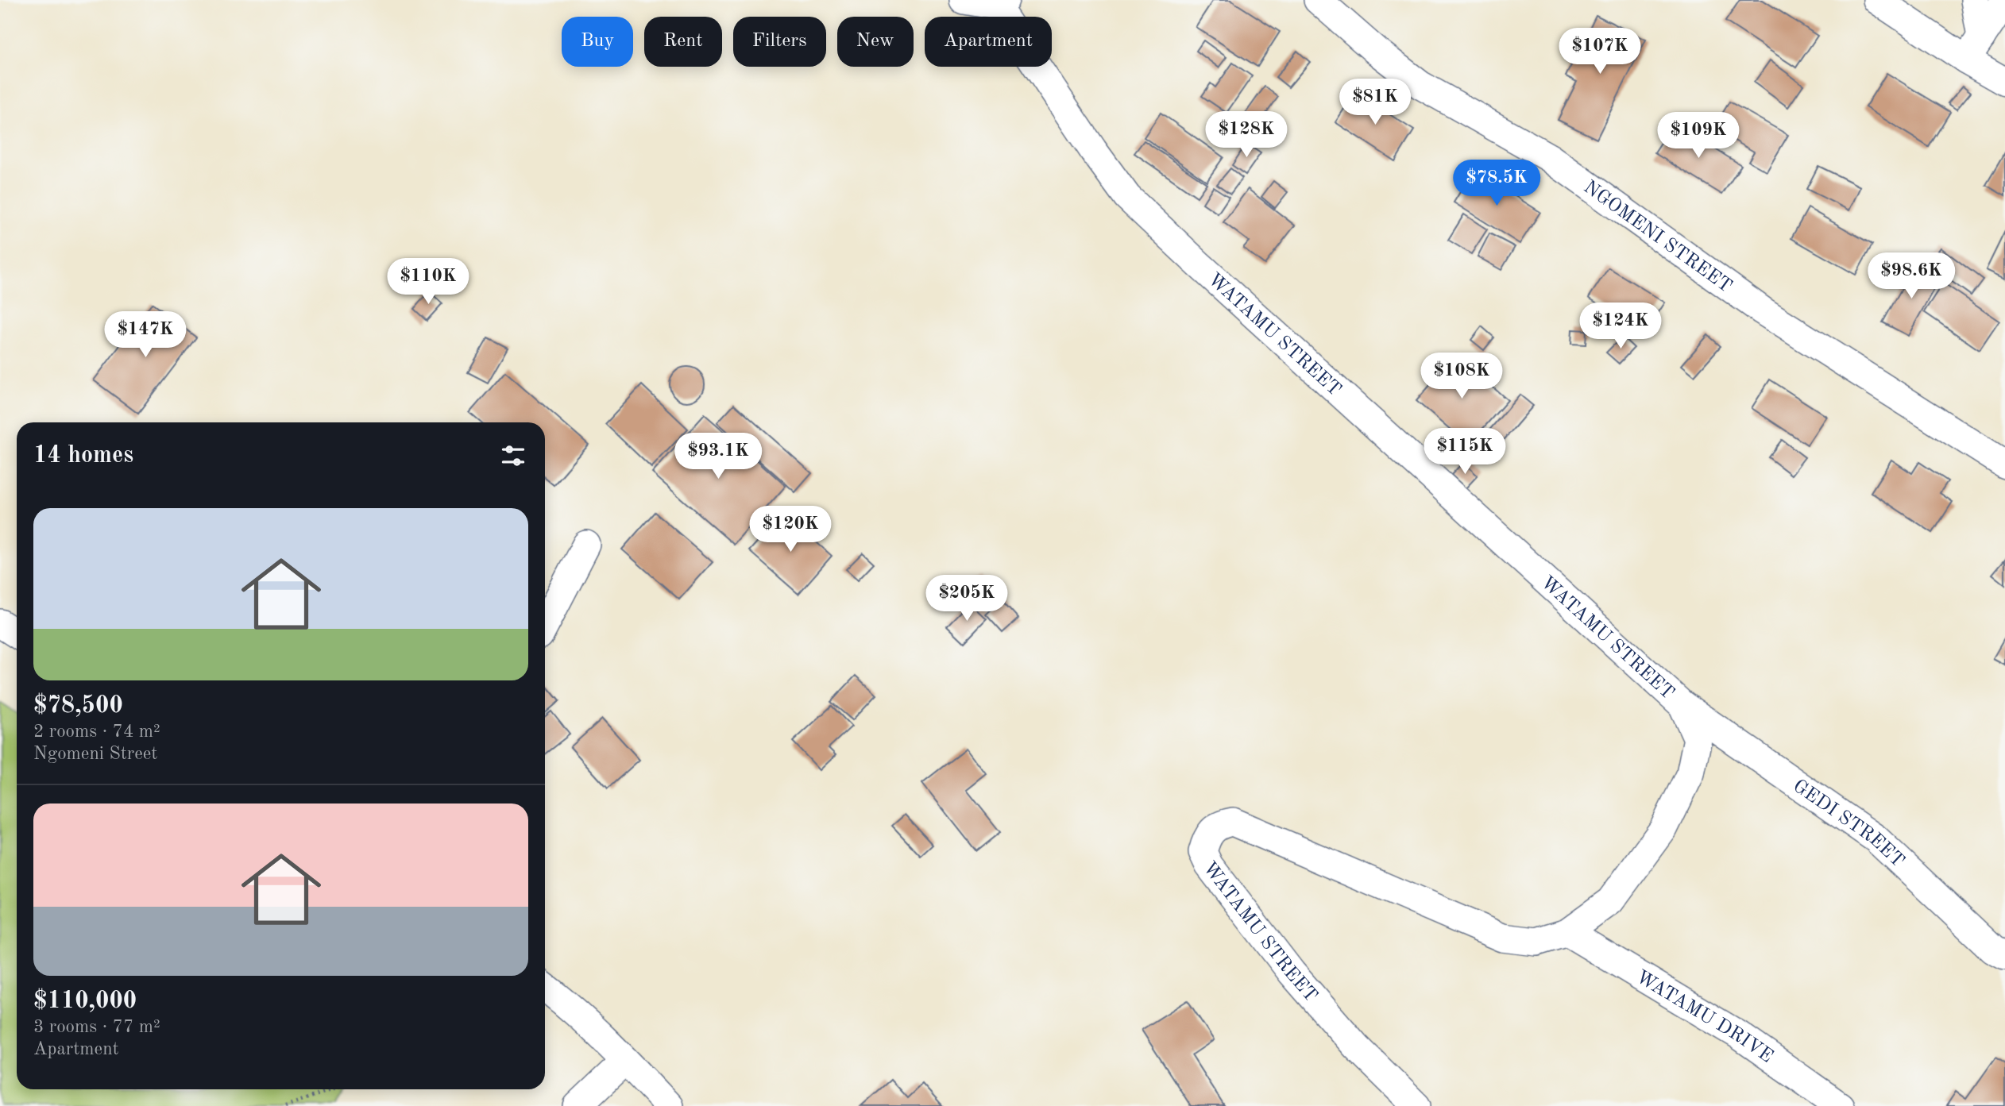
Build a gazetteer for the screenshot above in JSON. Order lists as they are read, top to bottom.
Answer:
{
  "streets": {
    "street": [
      "NGOMENI STREET",
      "WATAMU STREET",
      "GEDI STREET",
      "WATAMU DRIVE"
    ]
  },
  "crossings": [
    ["WATAMU STREET", "GEDI STREET"],
    ["WATAMU STREET", "WATAMU DRIVE"]
  ],
  "page": {
    "chip": [
      "Buy",
      "Rent",
      "Filters",
      "New",
      "Apartment"
    ],
    "price": [
      "$107K",
      "$81K",
      "$128K",
      "$109K",
      "$78.5K",
      "$98.6K",
      "$110K",
      "$124K",
      "$147K",
      "$108K",
      "$115K",
      "$93.1K",
      "$120K",
      "$205K"
    ],
    "heading": "14 homes",
    "list": [
      {
        "name": "$78,500",
        "note": "2 rooms · 74 m² · Ngomeni Street"
      },
      {
        "name": "$110,000",
        "note": "3 rooms · 77 m² · Apartment"
      }
    ]
  }
}
